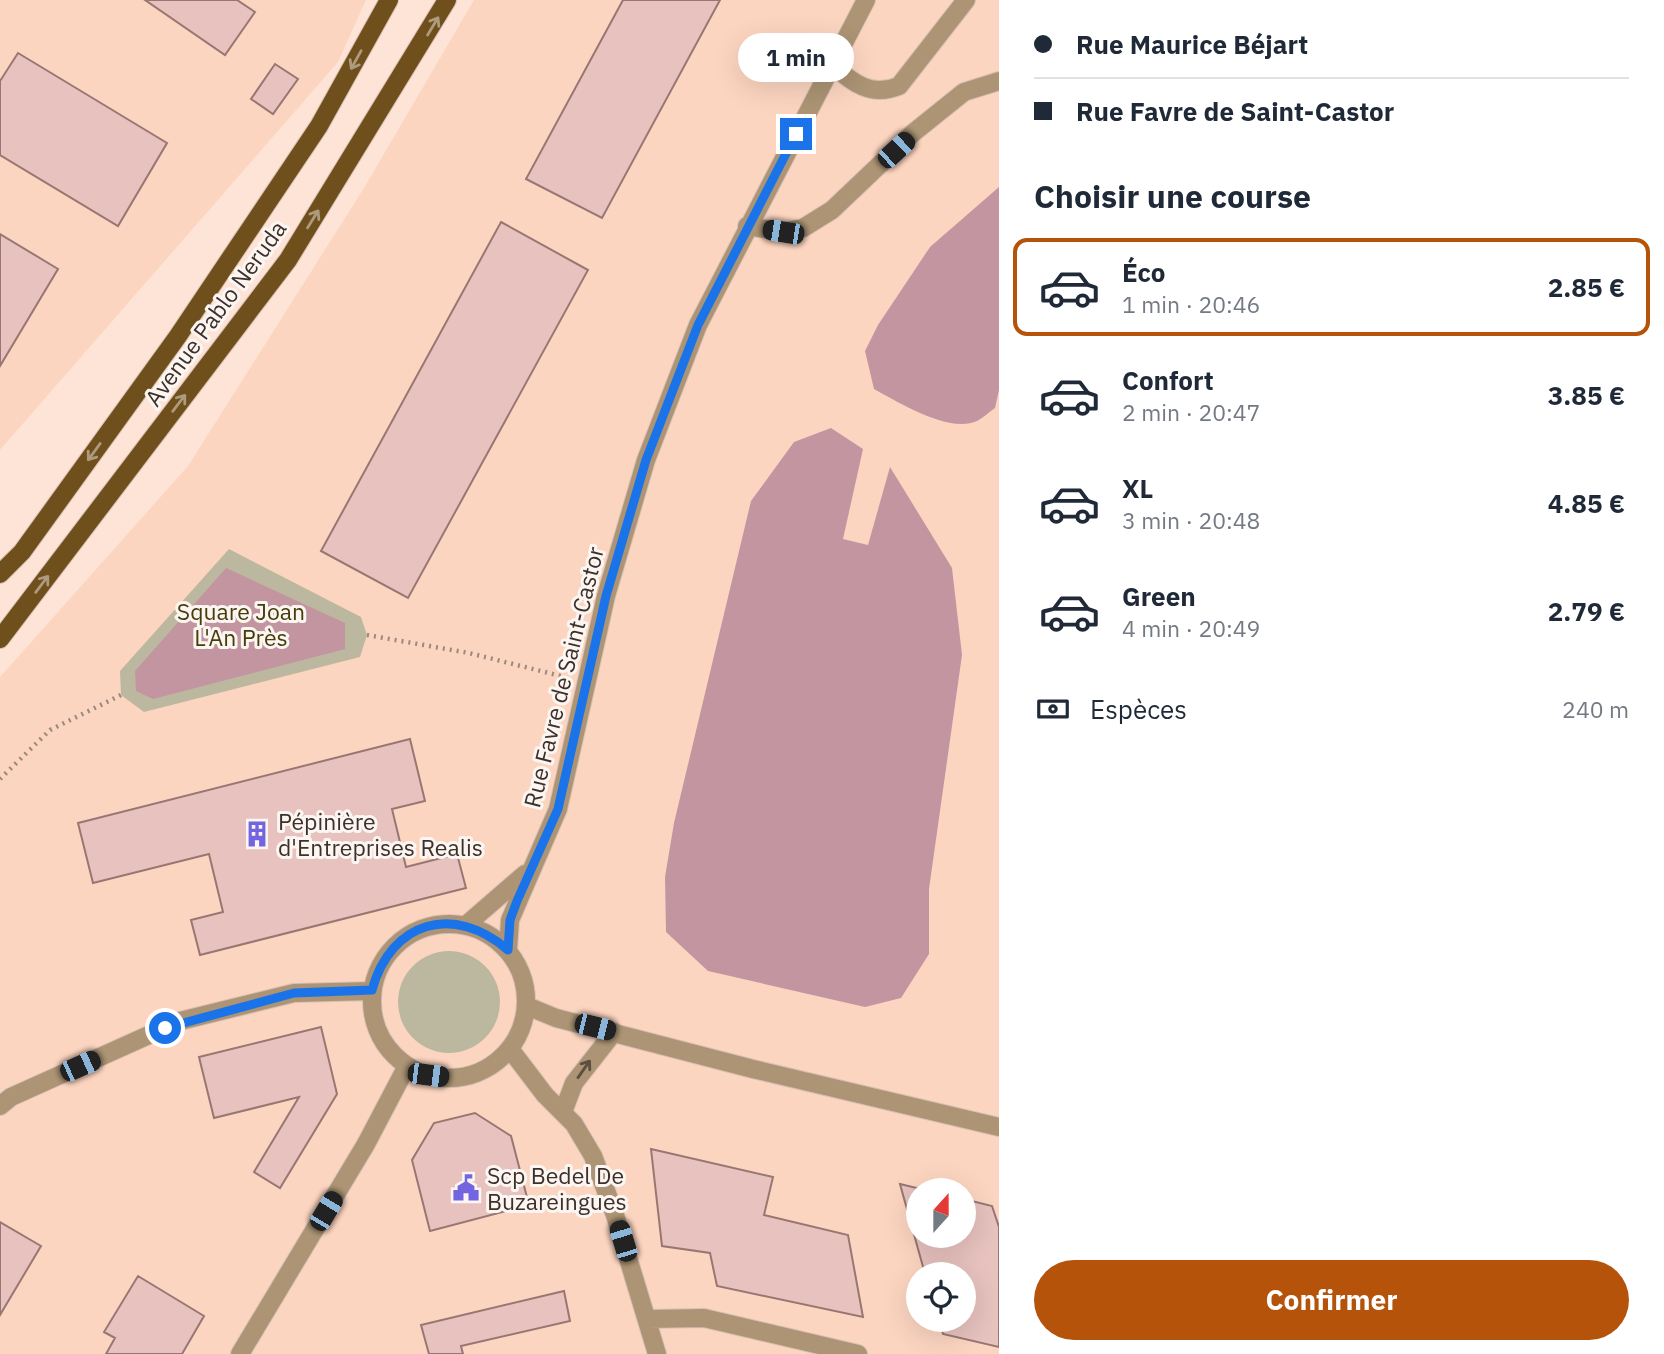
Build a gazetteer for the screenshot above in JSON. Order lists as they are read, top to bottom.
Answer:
{
  "streets": {
    "main road": ["Avenue Pablo Neruda"],
    "street": ["Rue Favre de Saint-Castor"]
  },
  "parks": ["Square Joan L'An Près"],
  "places": {
    "building": ["Pépinière d'Entreprises Realis"],
    "public building": ["Scp Bedel De Buzareingues"]
  },
  "north": "top",
  "page": {
    "banner": ["Rue Maurice Béjart", "Rue Favre de Saint-Castor"],
    "bubble": "1 min",
    "heading": "Choisir une course",
    "list": [
      {
        "name": "Éco",
        "note": "1 min · 20:46",
        "value": "2.85 €"
      },
      {
        "name": "Confort",
        "note": "2 min · 20:47",
        "value": "3.85 €"
      },
      {
        "name": "XL",
        "note": "3 min · 20:48",
        "value": "4.85 €"
      },
      {
        "name": "Green",
        "note": "4 min · 20:49",
        "value": "2.79 €"
      }
    ],
    "pay": ["Espèces", "240 m"],
    "buttons": "Confirmer"
  }
}
